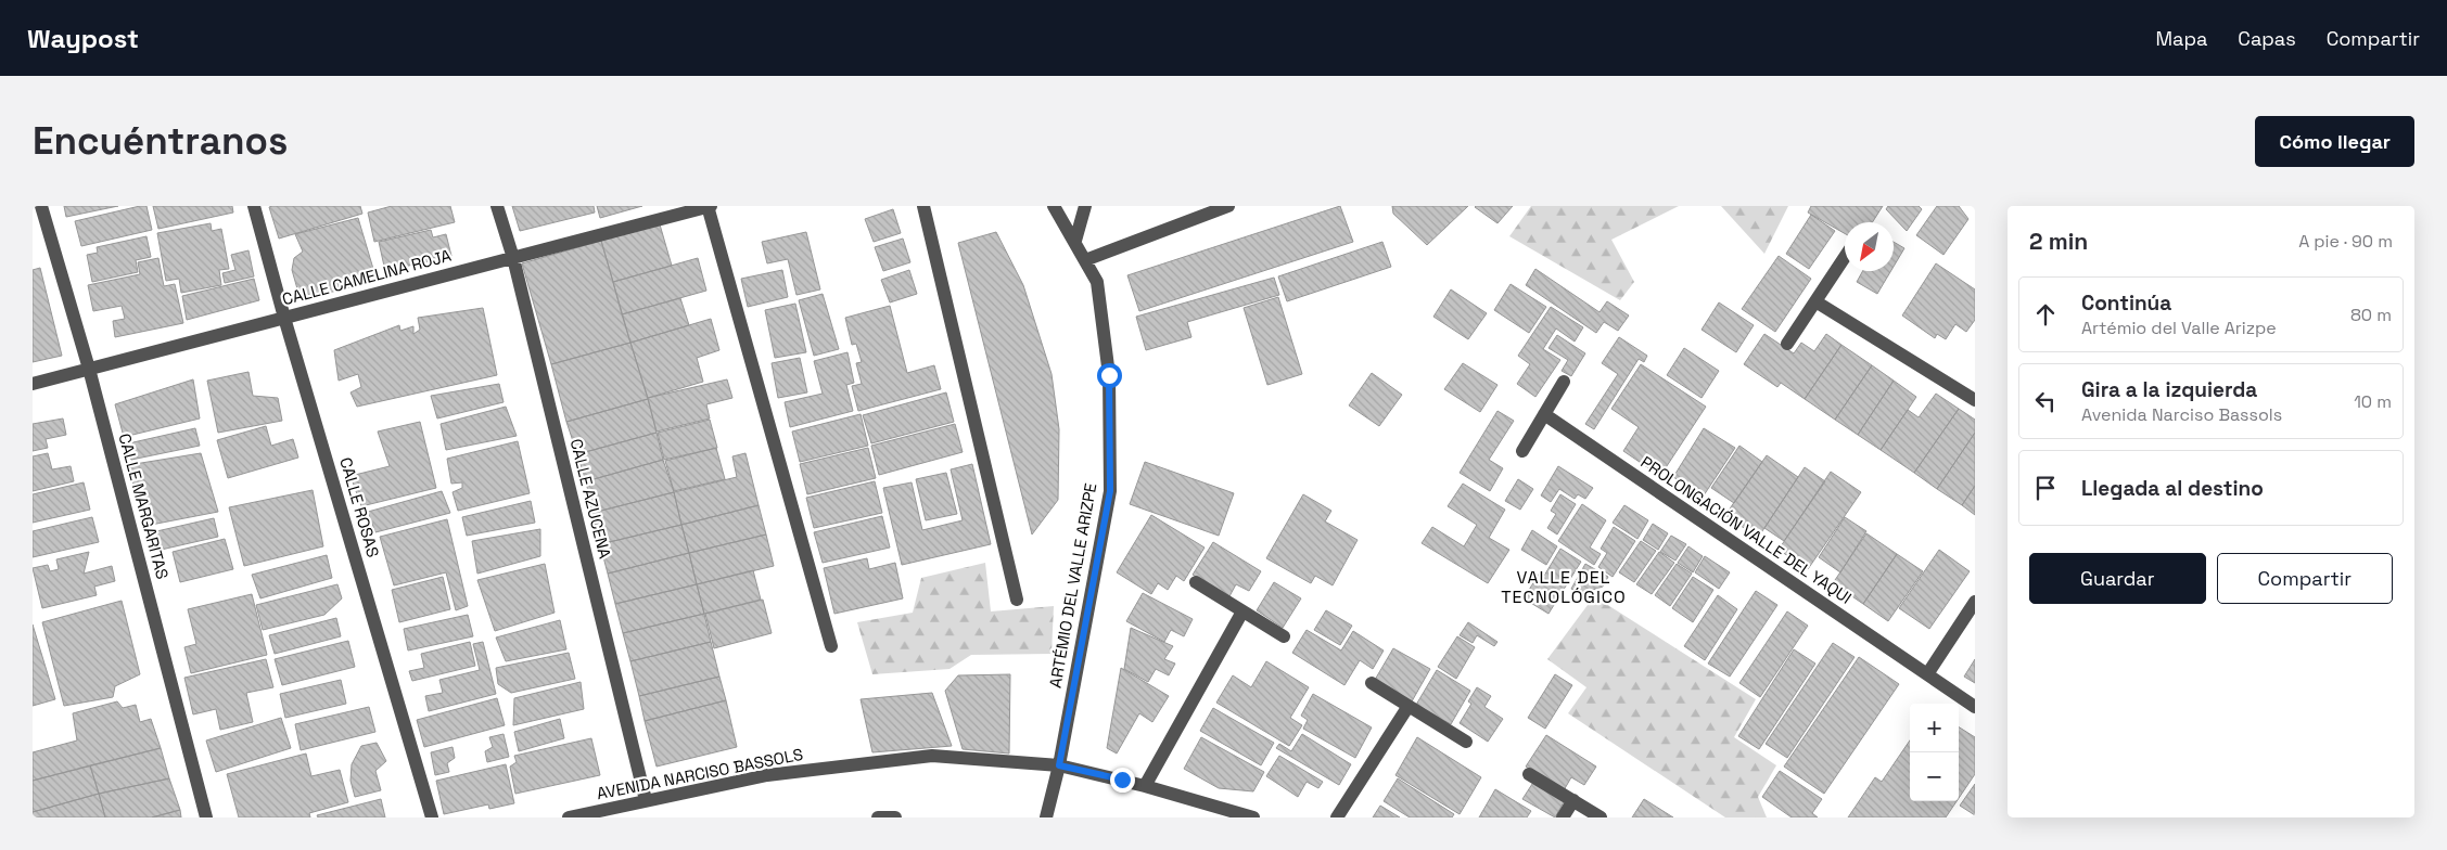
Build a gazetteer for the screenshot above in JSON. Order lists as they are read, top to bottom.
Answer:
{
  "streets": {
    "street": [
      "CALLE CAMELINA ROJA",
      "CALLE AZUCENA",
      "CALLE MARGARITAS",
      "CALLE ROSAS",
      "PROLONGACIÓN VALLE DEL YAQUI",
      "ARTÉMIO DEL VALLE ARIZPE",
      "AVENIDA NARCISO BASSOLS"
    ]
  },
  "crossings": [
    ["CALLE CAMELINA ROJA", "CALLE AZUCENA"],
    ["CALLE CAMELINA ROJA", "CALLE MARGARITAS"],
    ["CALLE CAMELINA ROJA", "CALLE ROSAS"],
    ["CALLE AZUCENA", "AVENIDA NARCISO BASSOLS"],
    ["ARTÉMIO DEL VALLE ARIZPE", "AVENIDA NARCISO BASSOLS"]
  ],
  "districts": ["VALLE DEL TECNOLÓGICO"],
  "north": "bottom left",
  "page": {
    "header": "Waypost",
    "nav": ["Mapa", "Capas", "Compartir"],
    "buttons": [
      "Cómo llegar",
      ["Guardar", "Compartir"]
    ],
    "title": "Encuéntranos",
    "heading": ["2 min", "A pie · 90 m"],
    "list": [
      ["Continúa", "Artémio del Valle Arizpe", "80 m"],
      ["Gira a la izquierda", "Avenida Narciso Bassols", "10 m"],
      "Llegada al destino"
    ],
    "map_buttons": ["+", "−"]
  }
}
